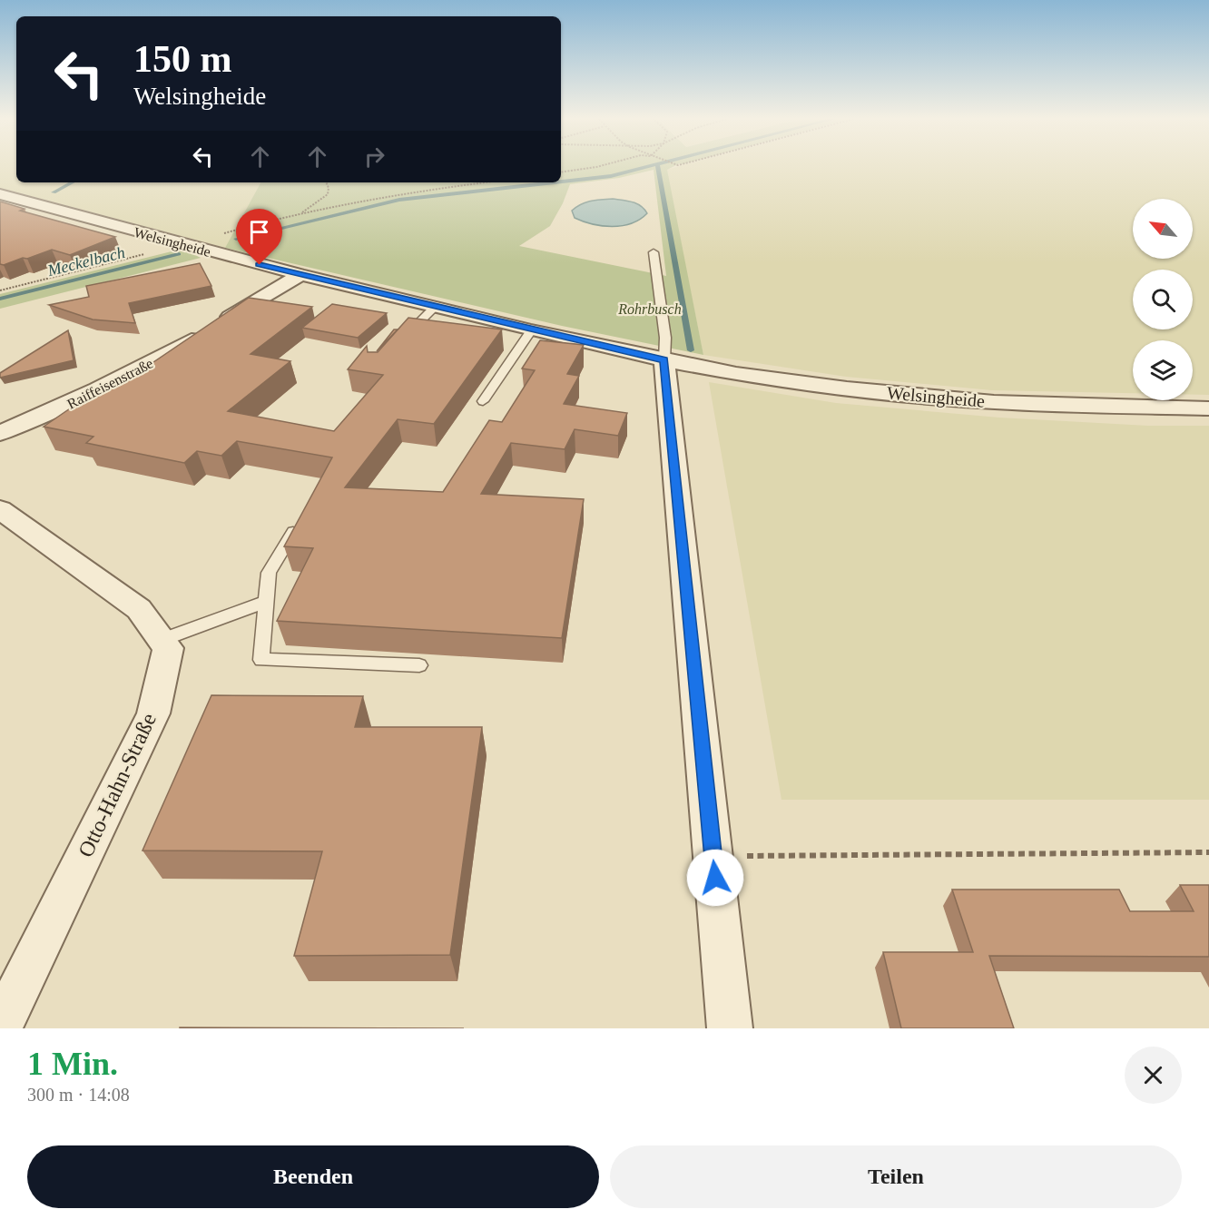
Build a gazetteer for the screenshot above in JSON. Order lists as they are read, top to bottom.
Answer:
{
  "streets": {
    "street": ["Welsingheide", "Raiffeisenstraße", "Otto-Hahn-Straße"]
  },
  "crossings": [
    ["Welsingheide", "Raiffeisenstraße"]
  ],
  "water": ["Meckelbach"],
  "parks": ["Rohrbusch"],
  "north": "top left",
  "page": {
    "turn": ["150 m", "Welsingheide"],
    "heading": ["1 Min.", "300 m · 14:08"],
    "buttons": ["Beenden", "Teilen"]
  }
}
